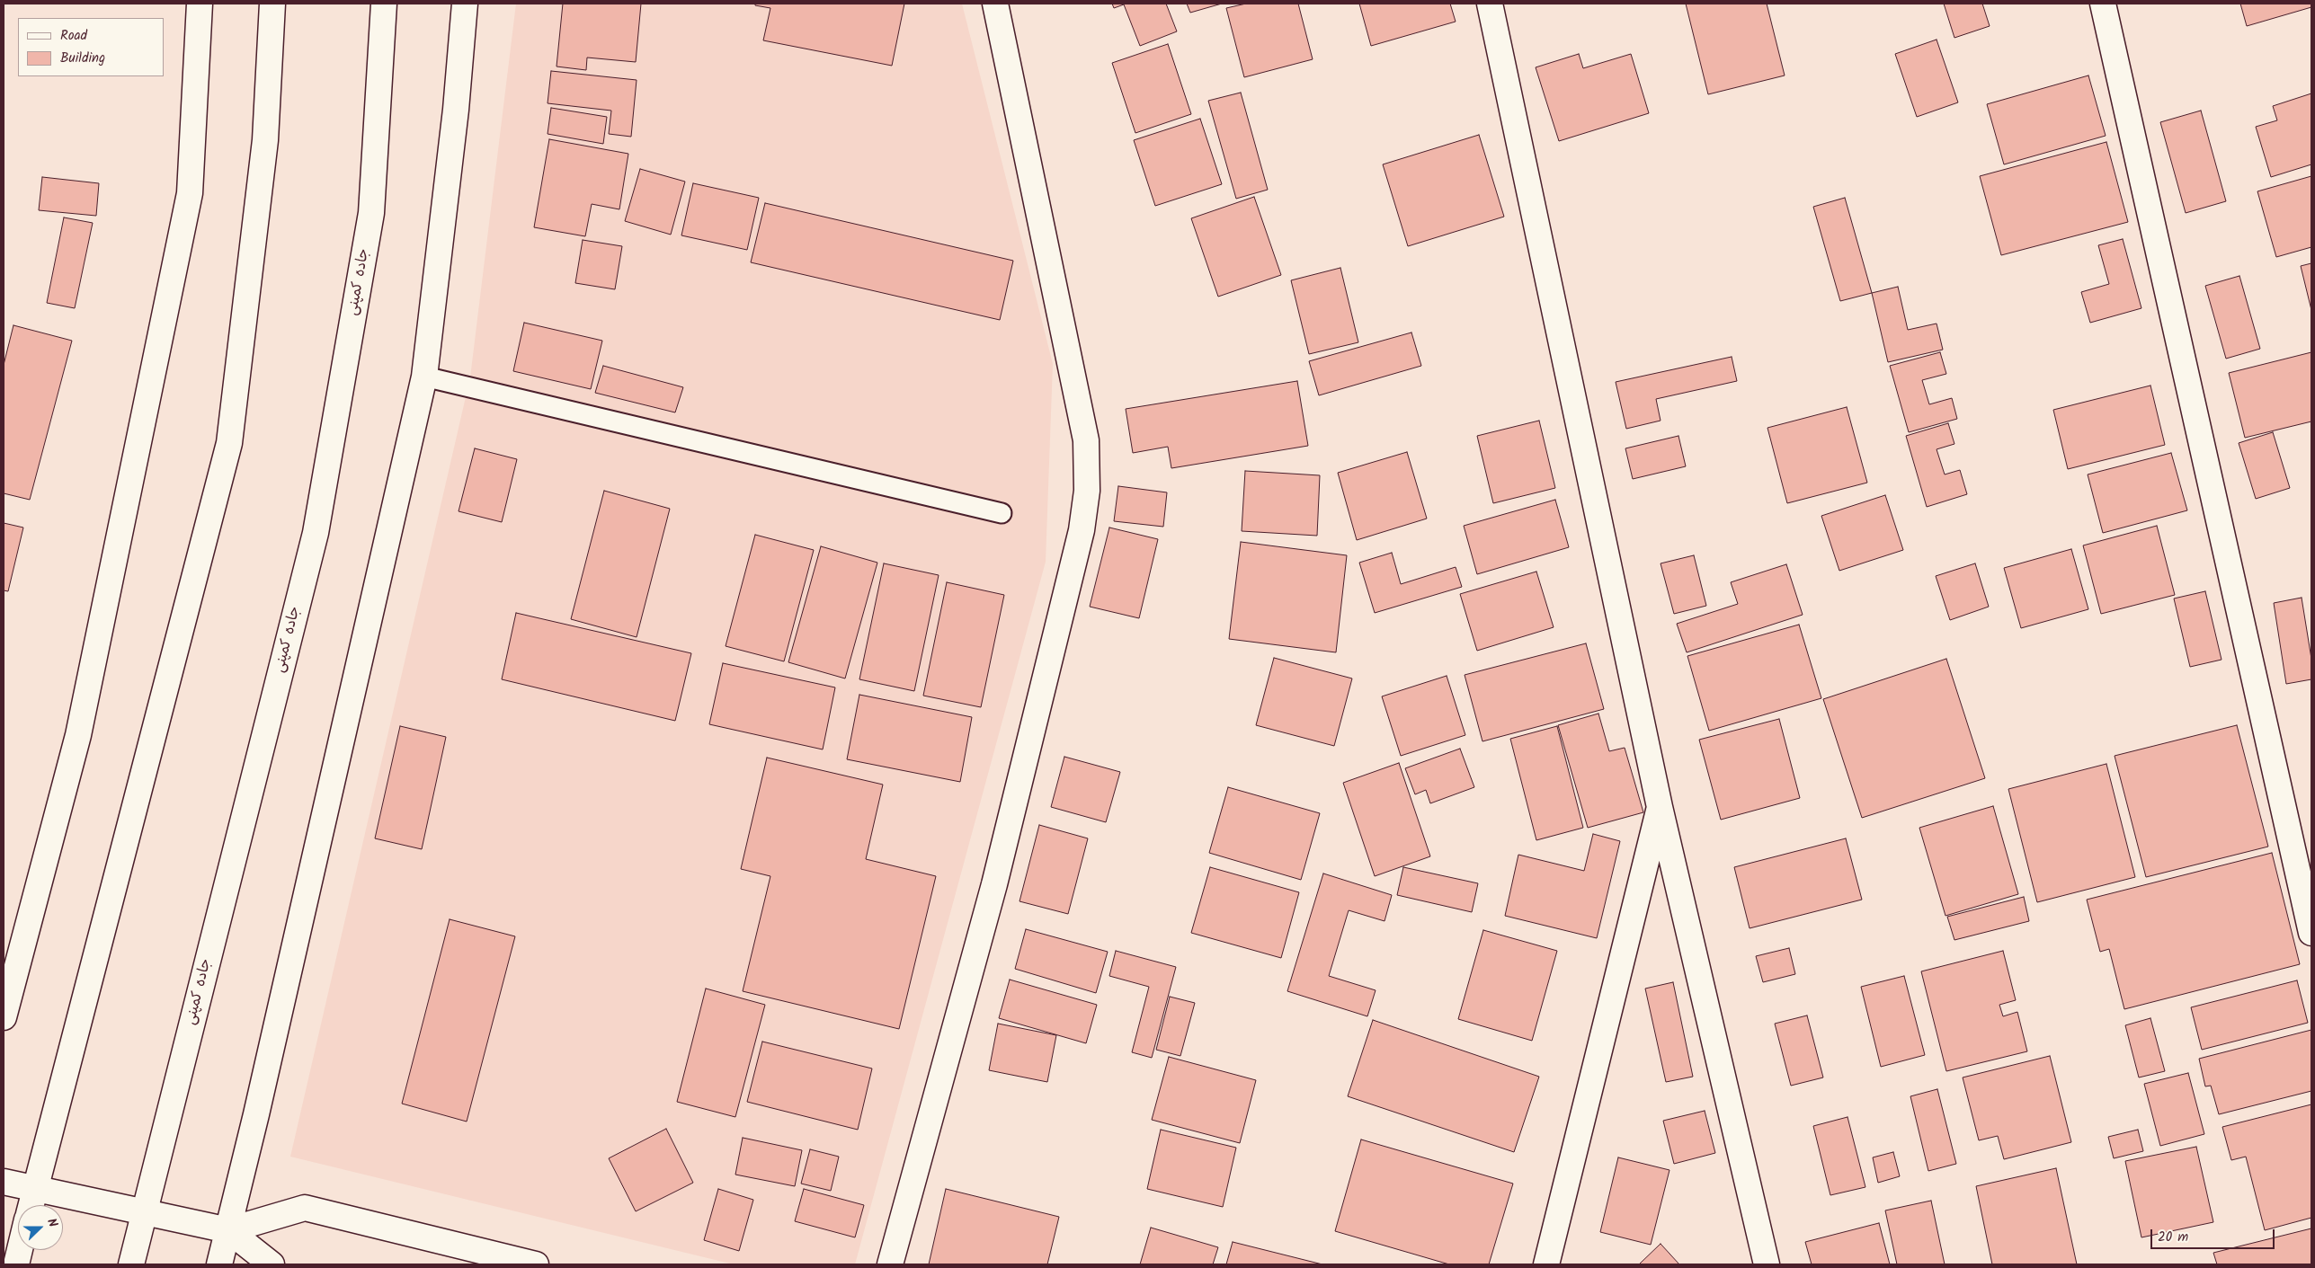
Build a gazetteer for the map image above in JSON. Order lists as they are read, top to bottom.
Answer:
{
  "streets": {
    "main road": ["جاده کمپنی"]
  },
  "legend": ["Road", "Building"],
  "scale_bar": "20 m",
  "north": "right"
}
